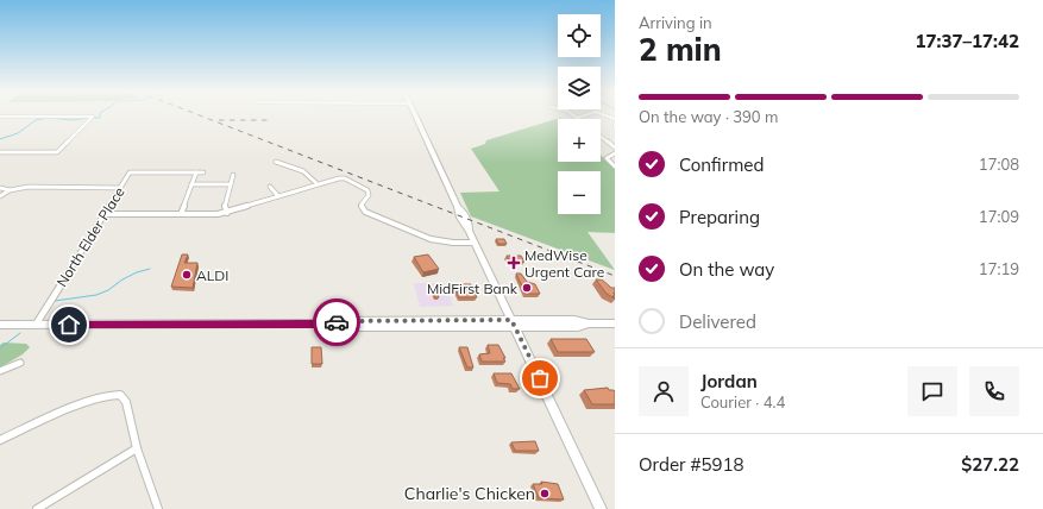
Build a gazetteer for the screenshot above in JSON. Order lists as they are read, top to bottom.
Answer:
{
  "streets": {
    "street": ["North Elder Place"]
  },
  "places": {
    "health": ["MedWise Urgent Care"],
    "other": ["ALDI", "MidFirst Bank", "Charlie's Chicken"]
  },
  "page": {
    "heading": ["2 min", "Arriving in", "17:37–17:42"],
    "panel": [
      "Jordan",
      "Courier · 4.4",
      "Order #5918",
      "$27.22"
    ],
    "map_buttons": ["+", "−"],
    "bar": "On the way · 390 m",
    "list": [
      ["Confirmed", "17:08"],
      ["Preparing", "17:09"],
      ["On the way", "17:19"],
      "Delivered"
    ]
  }
}
